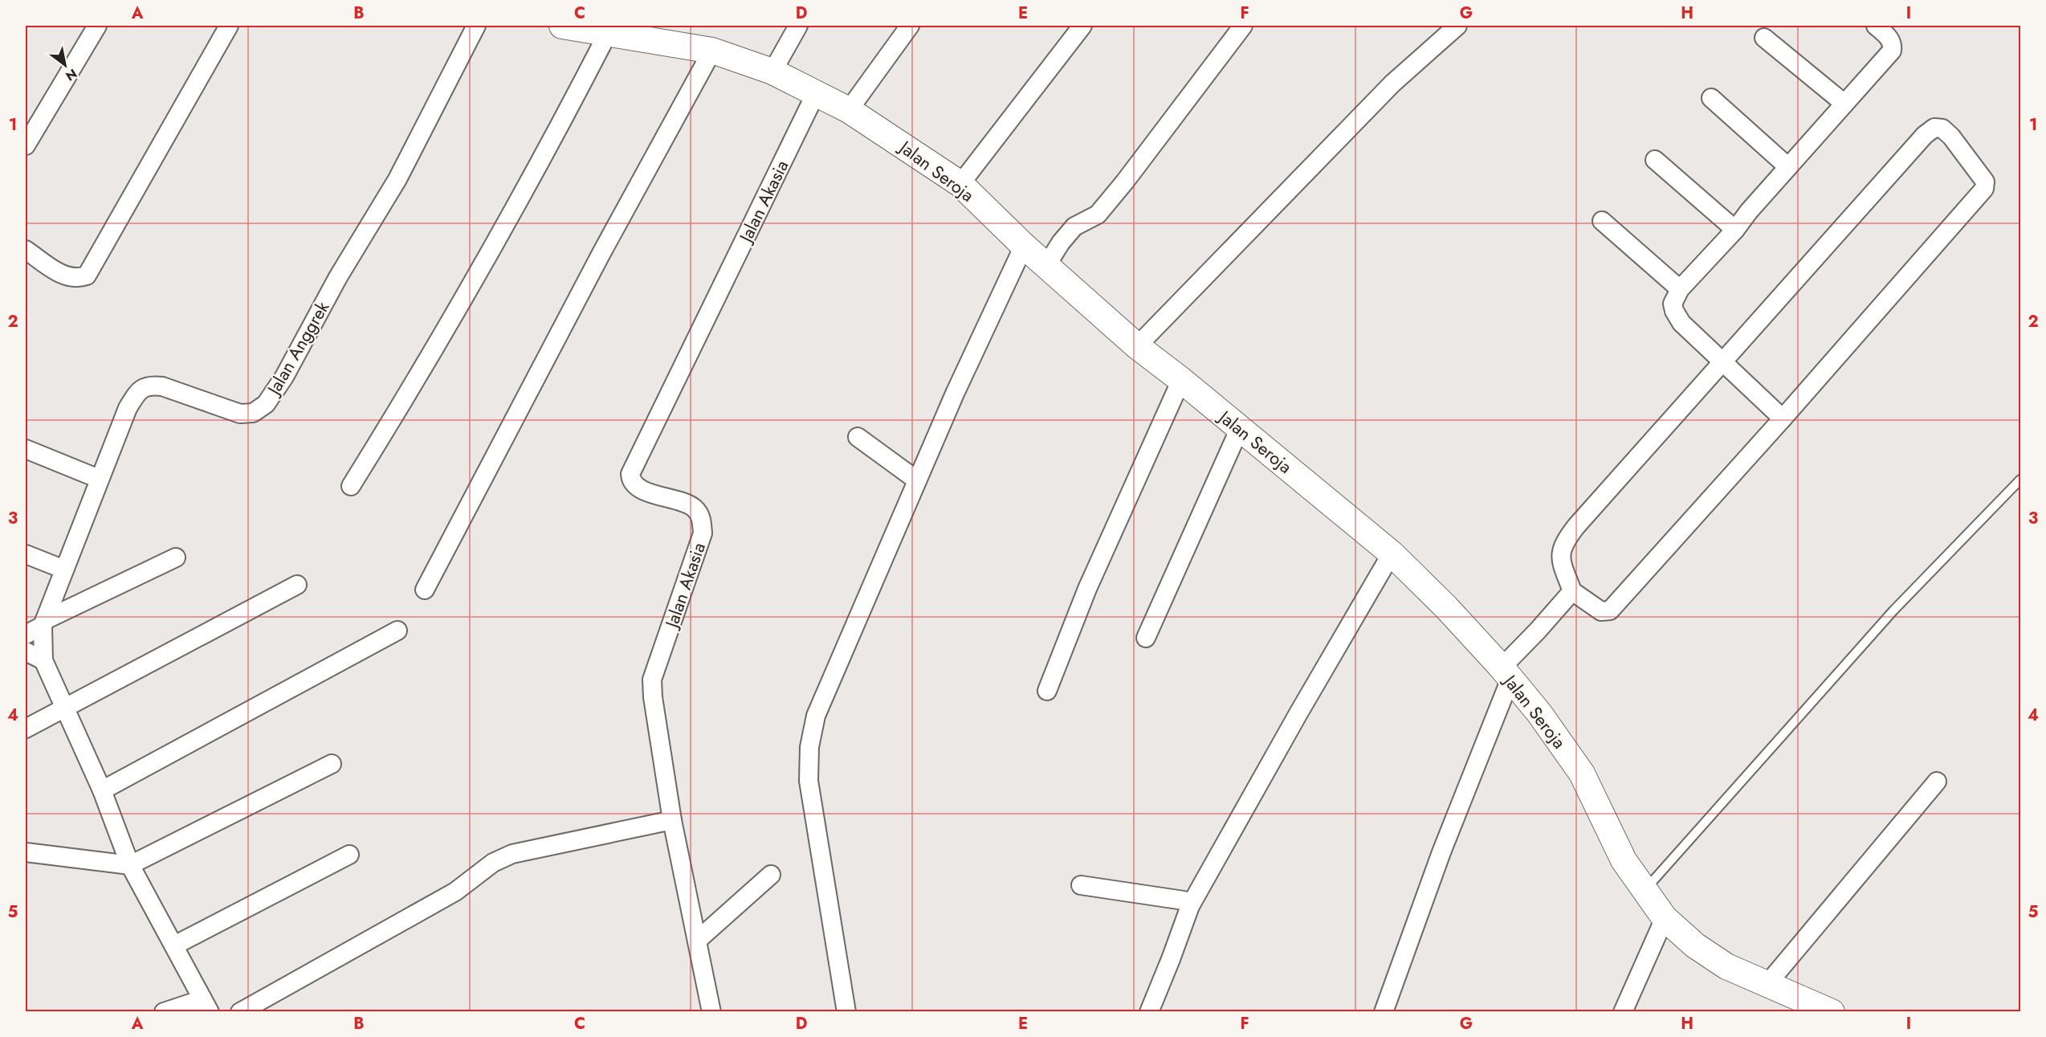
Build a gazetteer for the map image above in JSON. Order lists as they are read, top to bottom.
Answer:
{
  "streets": {
    "street": ["Jalan Seroja", "Jalan Akasia", "Jalan Anggrek"]
  },
  "crossings": [
    ["Jalan Seroja", "Jalan Akasia"]
  ],
  "north": "bottom right",
  "grid": {
    "columns": [
      "A",
      "B",
      "C",
      "D",
      "E",
      "F",
      "G",
      "H",
      "I"
    ],
    "rows": [
      "1",
      "2",
      "3",
      "4",
      "5"
    ]
  }
}
